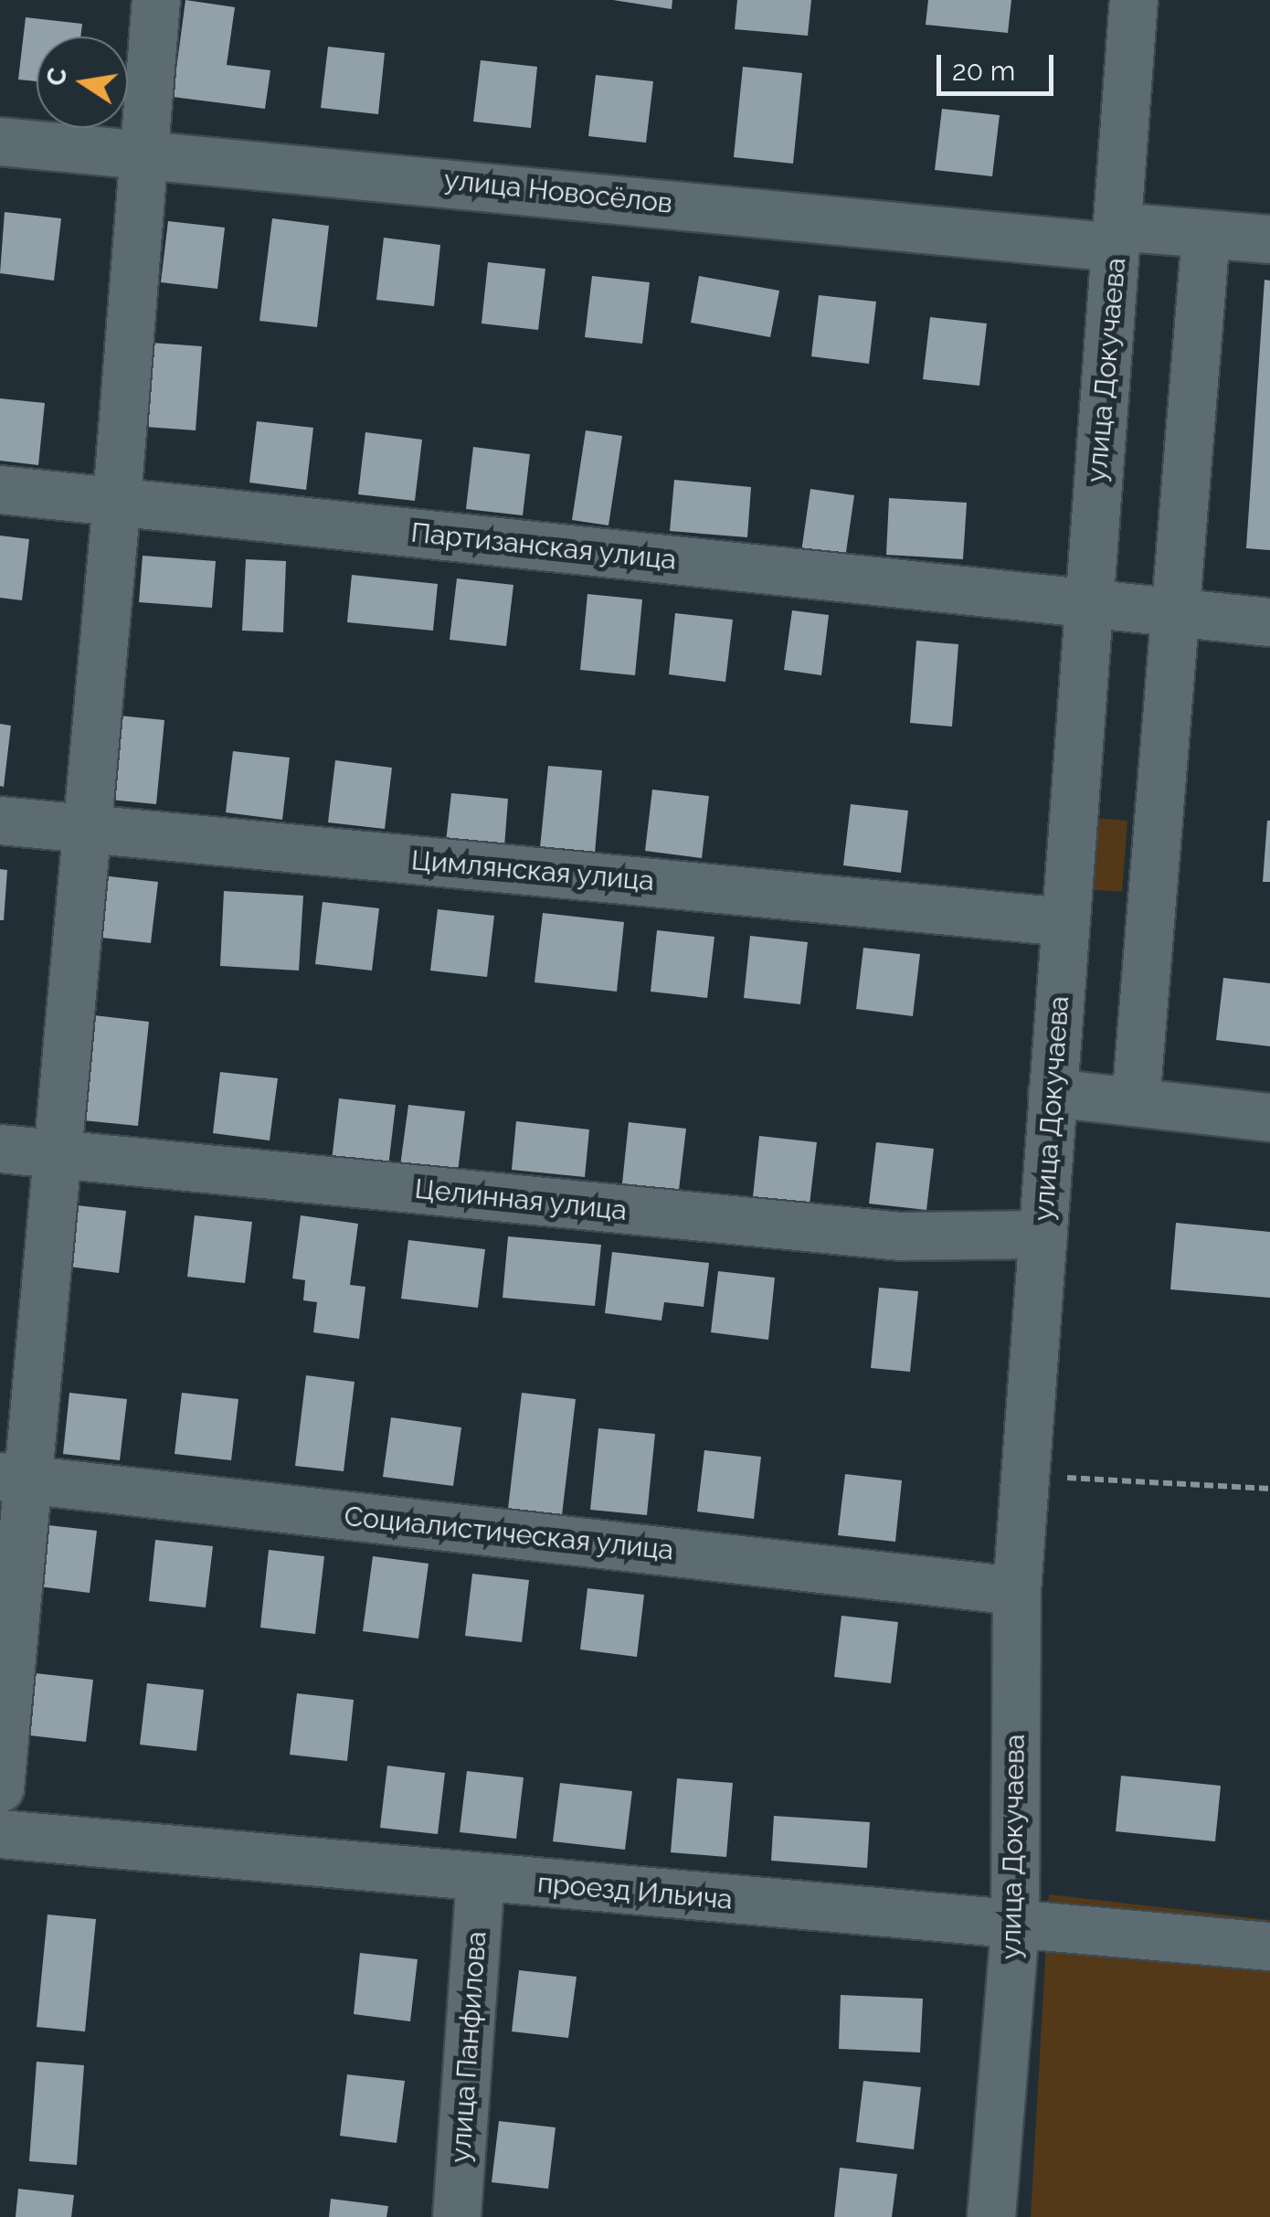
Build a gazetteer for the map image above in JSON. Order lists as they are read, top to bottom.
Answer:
{
  "streets": {
    "street": [
      "улица Новосёлов",
      "улица Докучаева",
      "Партизанская улица",
      "Цимлянская улица",
      "Целинная улица",
      "Социалистическая улица",
      "проезд Ильича",
      "улица Панфилова"
    ]
  },
  "crossings": [
    ["улица Новосёлов", "улица Докучаева"],
    ["улица Докучаева", "Партизанская улица"],
    ["улица Докучаева", "Цимлянская улица"],
    ["улица Докучаева", "Целинная улица"],
    ["улица Докучаева", "Социалистическая улица"],
    ["улица Докучаева", "проезд Ильича"],
    ["проезд Ильича", "улица Панфилова"]
  ],
  "scale_bar": "20 m",
  "north": "left"
}
